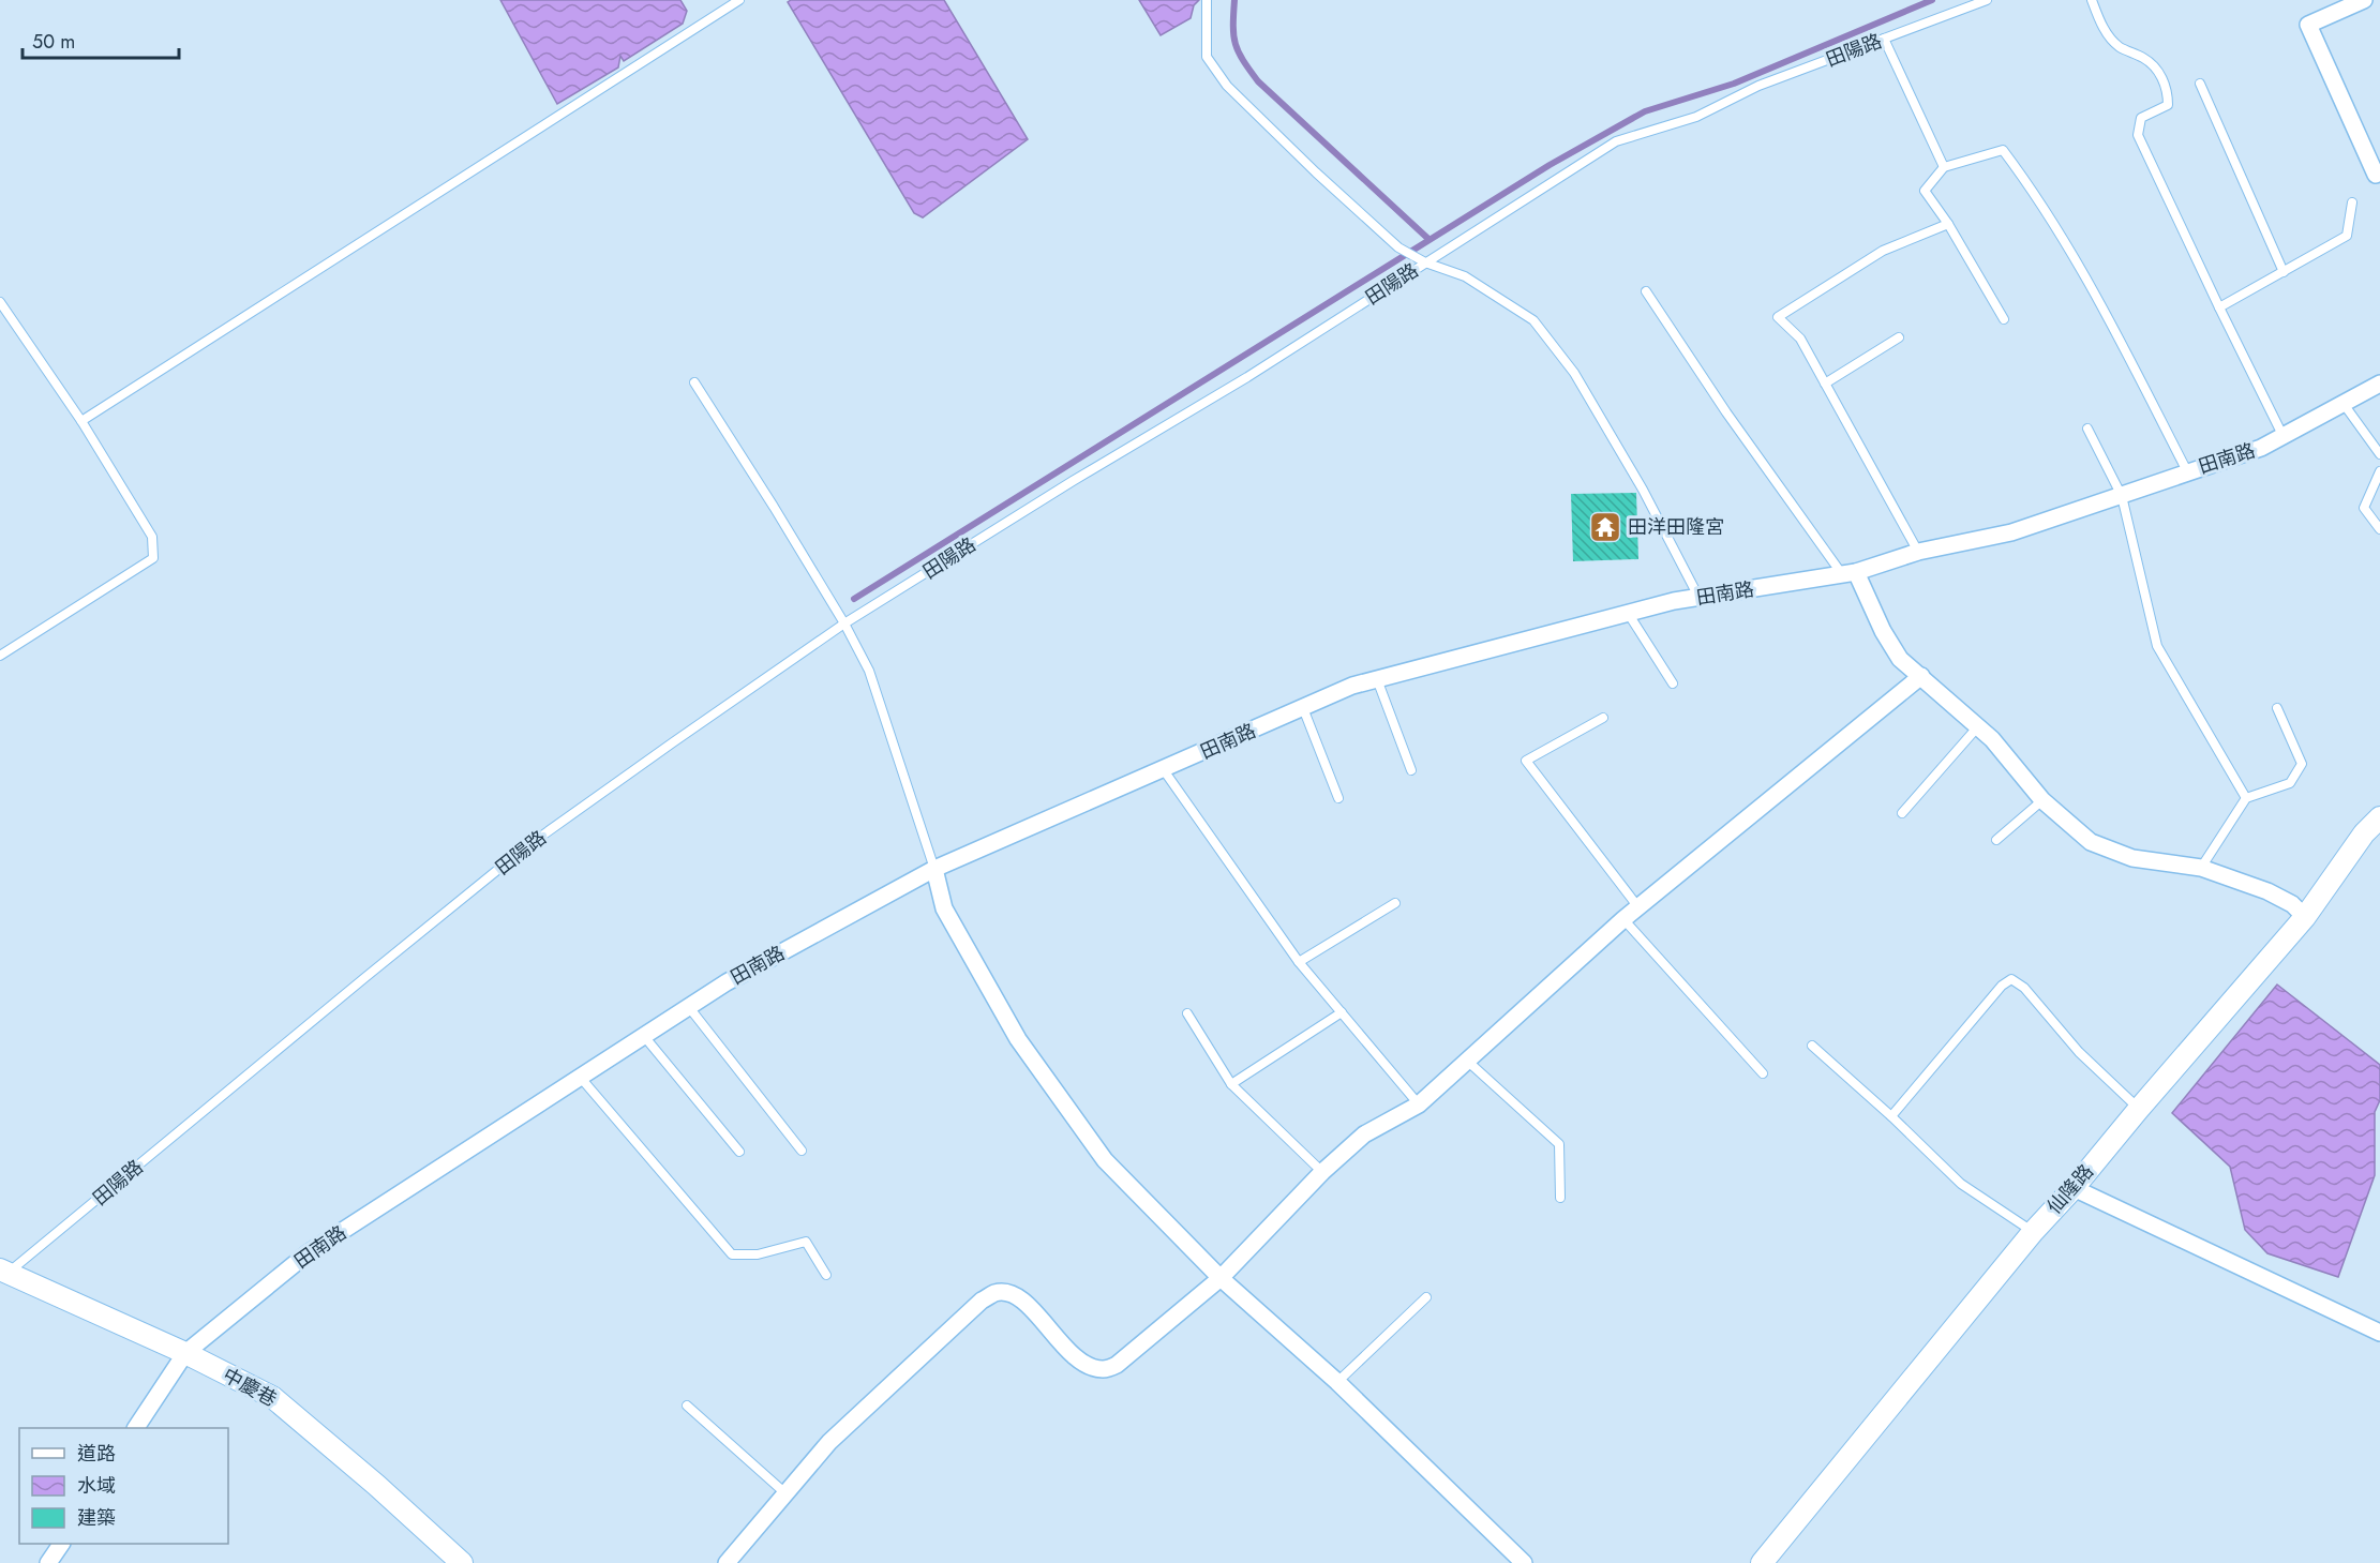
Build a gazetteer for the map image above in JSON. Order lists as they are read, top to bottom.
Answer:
{
  "streets": {
    "street": ["田南路", "仙隆路", "中慶巷"],
    "lane": ["田陽路"]
  },
  "crossings": [
    ["田陽路", "中慶巷"],
    ["田南路", "中慶巷"]
  ],
  "places": {
    "temple": ["田洋田隆宮"]
  },
  "legend": ["道路", "水域", "建築"],
  "scale_bar": "50 m"
}
